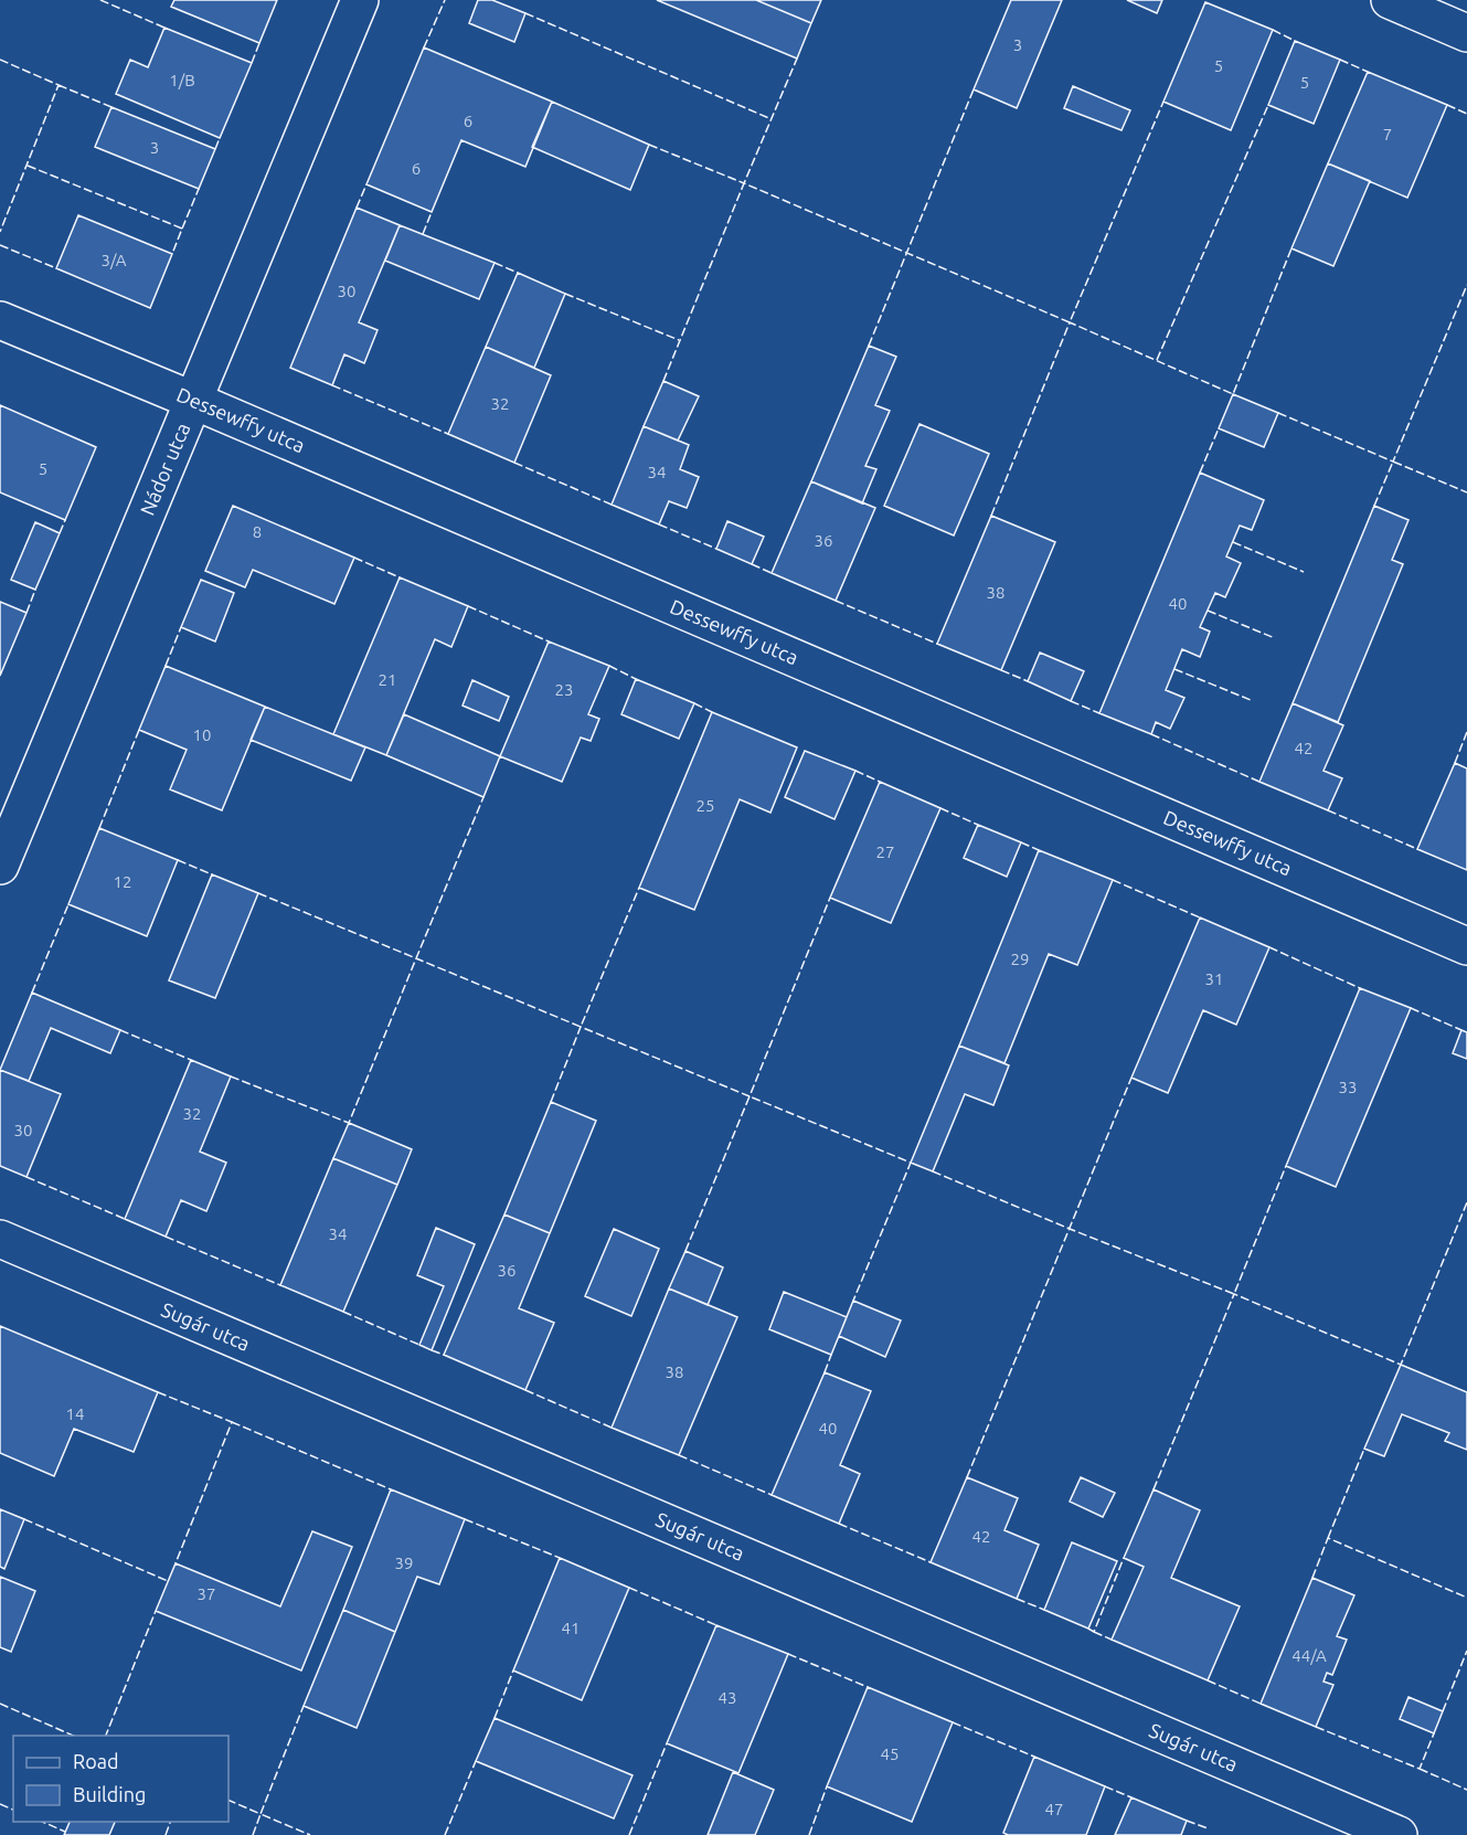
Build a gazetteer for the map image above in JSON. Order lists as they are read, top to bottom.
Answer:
{
  "streets": {
    "street": ["Dessewffy utca", "Nádor utca", "Sugár utca"]
  },
  "crossings": [
    ["Dessewffy utca", "Nádor utca"]
  ],
  "house_numbers": [
    "3",
    "5",
    "1/B",
    "5",
    "6",
    "7",
    "3",
    "6",
    "3/A",
    "30",
    "32",
    "5",
    "34",
    "8",
    "36",
    "38",
    "40",
    "21",
    "23",
    "10",
    "42",
    "25",
    "27",
    "12",
    "29",
    "31",
    "33",
    "32",
    "30",
    "34",
    "36",
    "38",
    "14",
    "40",
    "42",
    "39",
    "37",
    "41",
    "44/A",
    "43",
    "45",
    "47"
  ],
  "legend": ["Road", "Building"]
}
